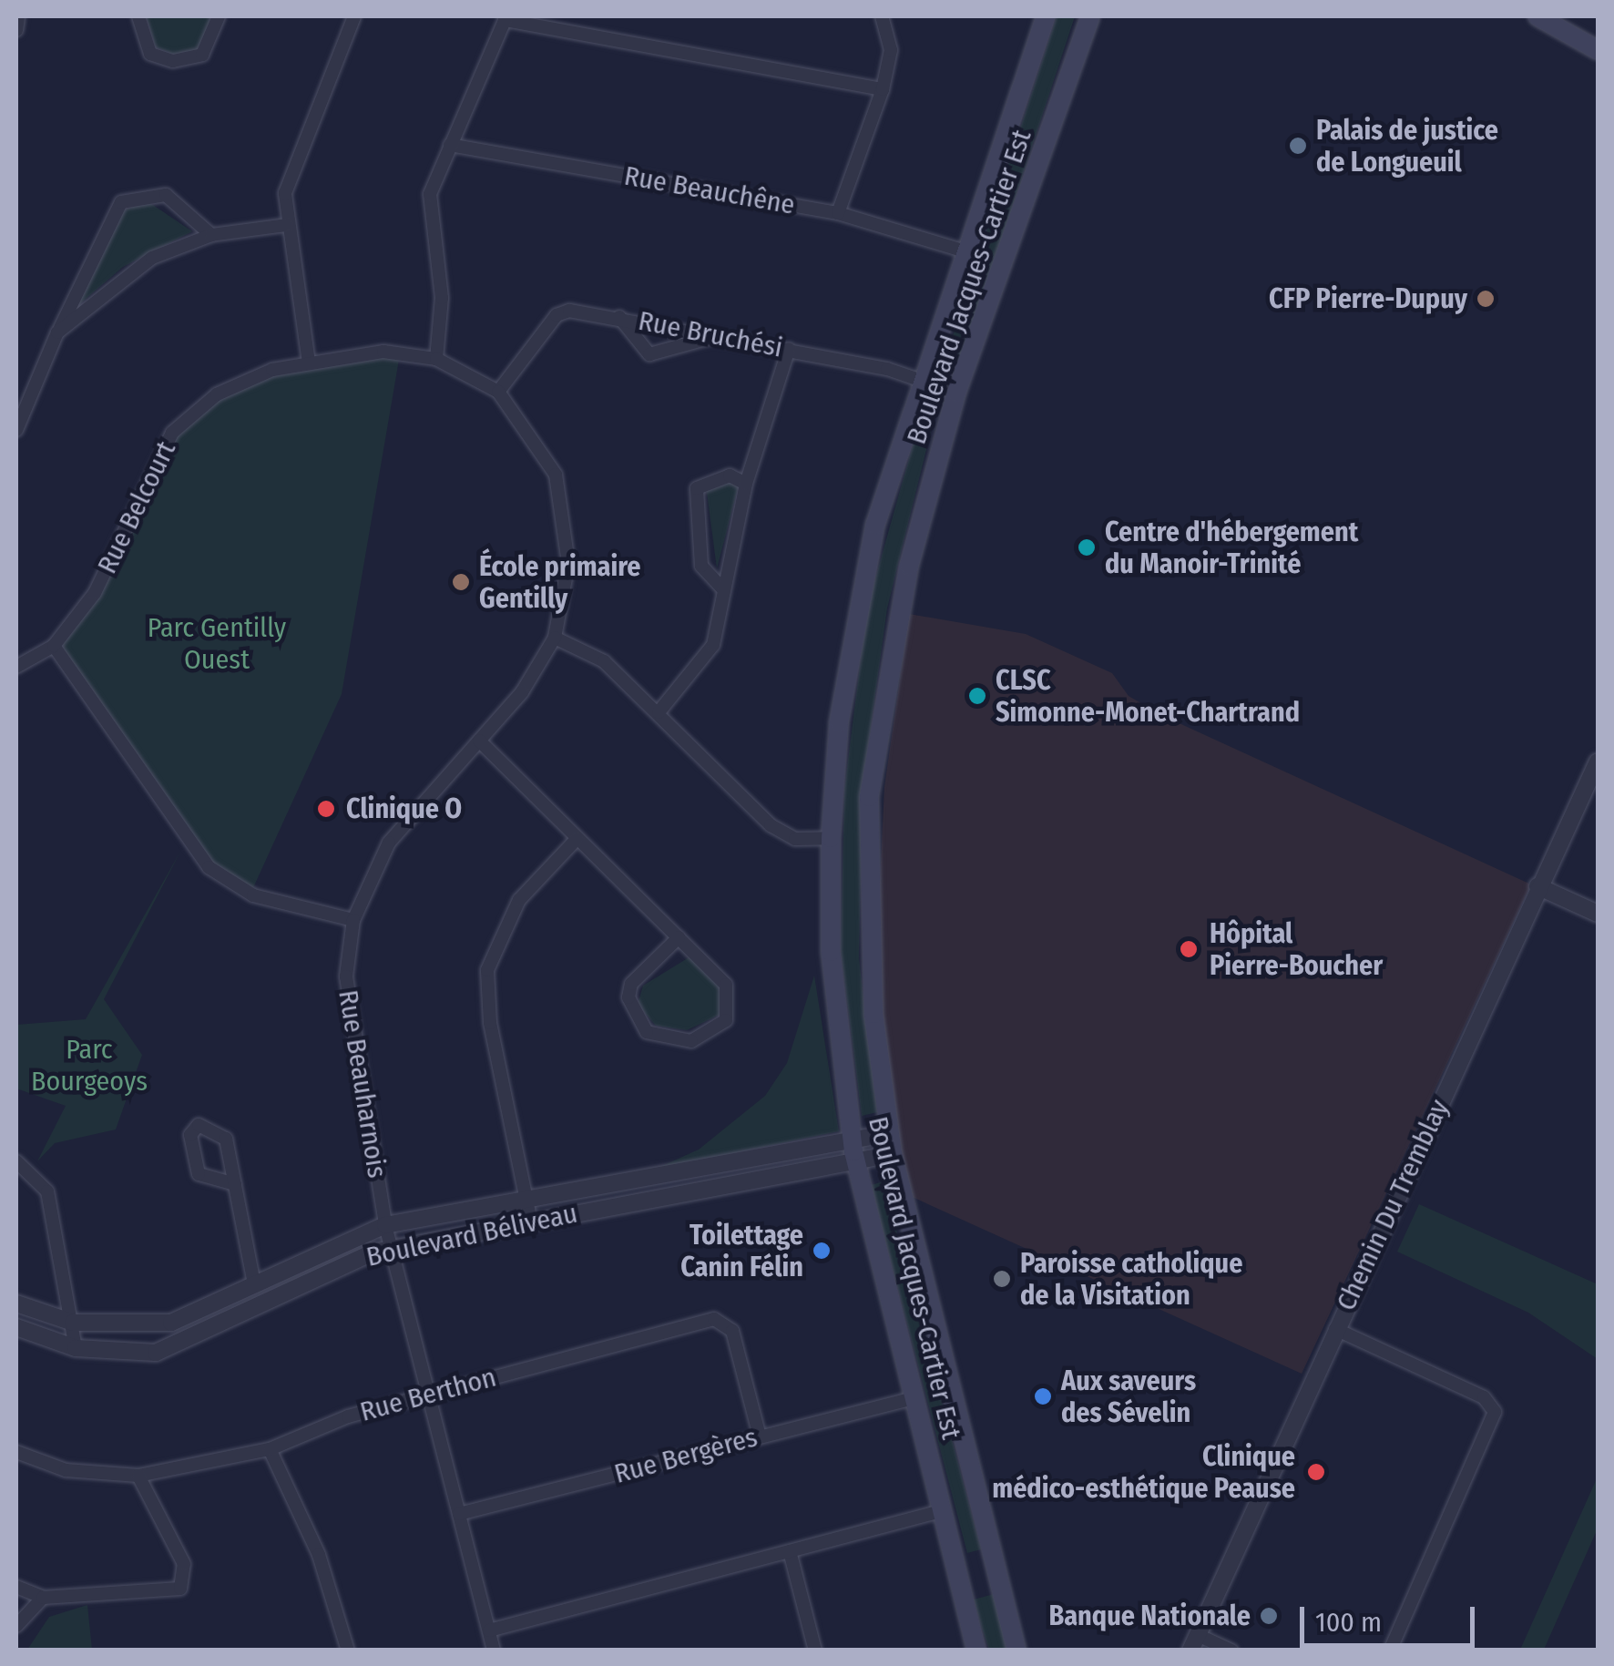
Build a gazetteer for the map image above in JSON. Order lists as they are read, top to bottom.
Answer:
{
  "streets": {
    "main road": ["Boulevard Jacques-Cartier Est"],
    "street": [
      "Rue Beauchêne",
      "Rue Bruchési",
      "Rue Belcourt",
      "Rue Beauharnois",
      "Chemin Du Tremblay",
      "Boulevard Béliveau",
      "Rue Berthon",
      "Rue Bergères"
    ]
  },
  "crossings": [
    ["Rue Beauchêne", "Boulevard Jacques-Cartier Est"],
    ["Boulevard Jacques-Cartier Est", "Rue Bruchési"],
    ["Boulevard Jacques-Cartier Est", "Boulevard Béliveau"],
    ["Boulevard Jacques-Cartier Est", "Rue Bergères"],
    ["Rue Beauharnois", "Boulevard Béliveau"],
    ["Rue Beauharnois", "Rue Berthon"],
    ["Rue Beauharnois", "Rue Bergères"],
    ["Rue Berthon", "Rue Bergères"]
  ],
  "parks": ["Parc Gentilly Ouest", "Parc Bourgeoys"],
  "places": [
    "Palais de justice de Longueuil",
    "CFP Pierre-Dupuy",
    "Centre d'hébergement du Manoir-Trinité",
    "École primaire Gentilly",
    "CLSC Simonne-Monet-Chartrand",
    "Clinique O",
    "Hôpital Pierre-Boucher",
    "Toilettage Canin Félin",
    "Paroisse catholique de la Visitation",
    "Aux saveurs des Sévelin",
    "Clinique médico-esthétique Peause",
    "Banque Nationale"
  ],
  "scale_bar": "100 m"
}
